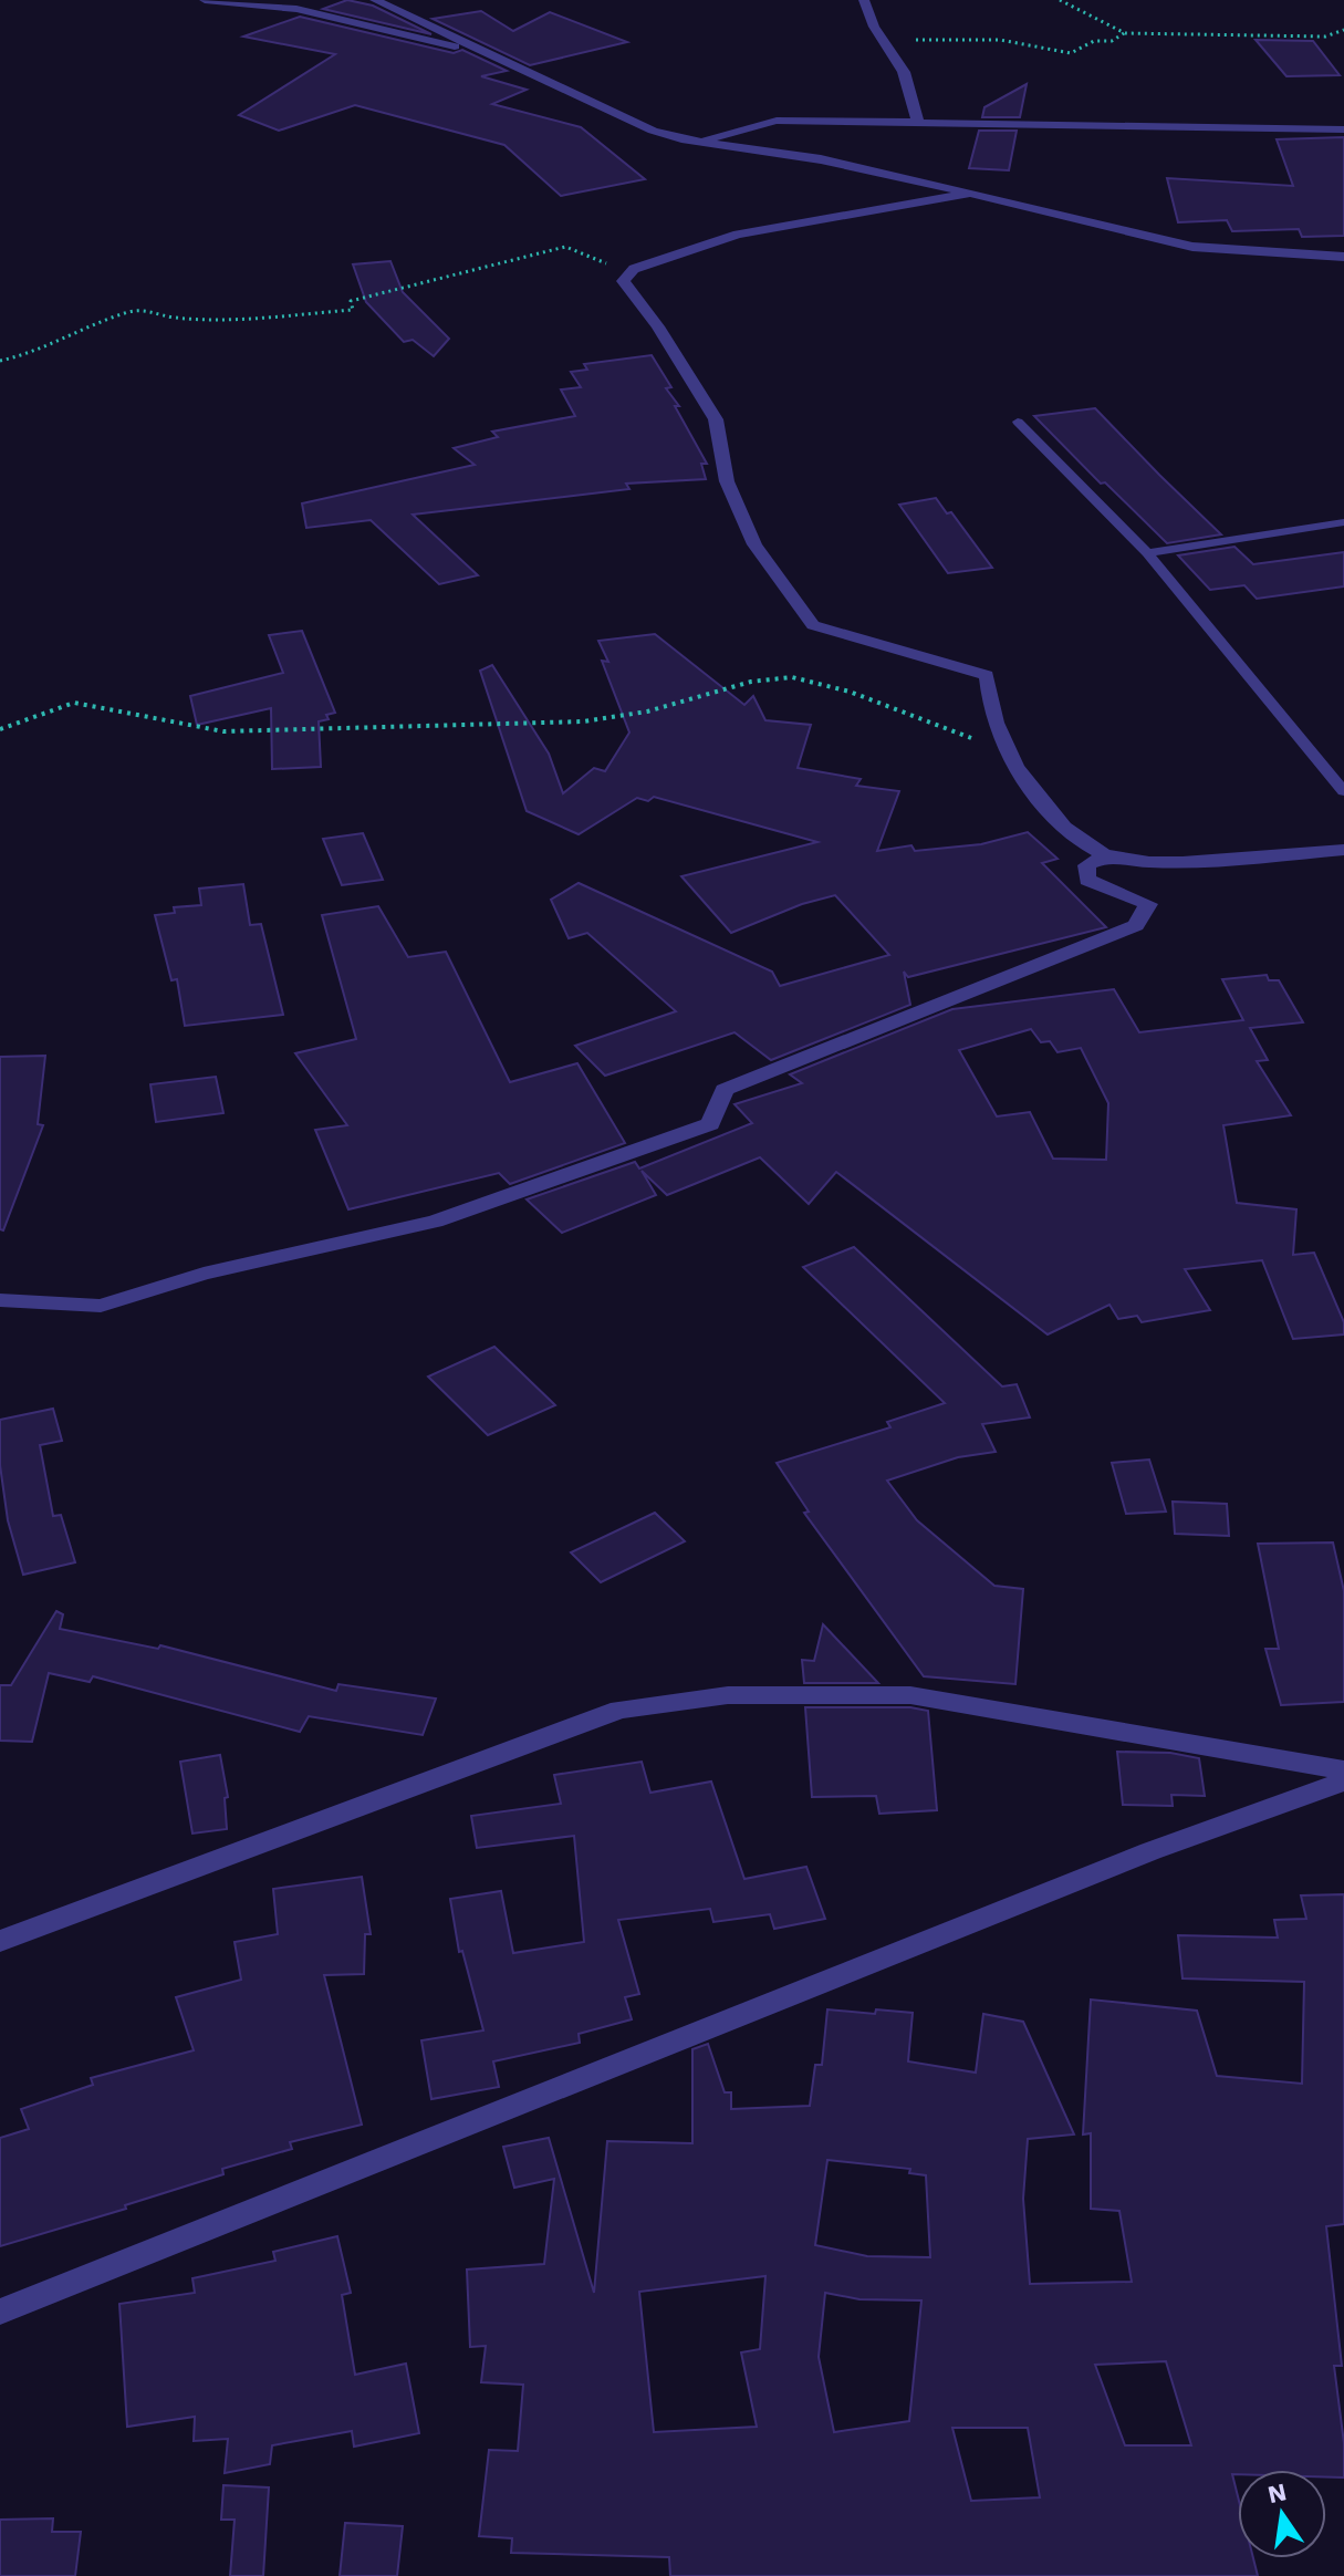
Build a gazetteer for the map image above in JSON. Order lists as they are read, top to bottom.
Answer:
{
  "north": "top"
}
